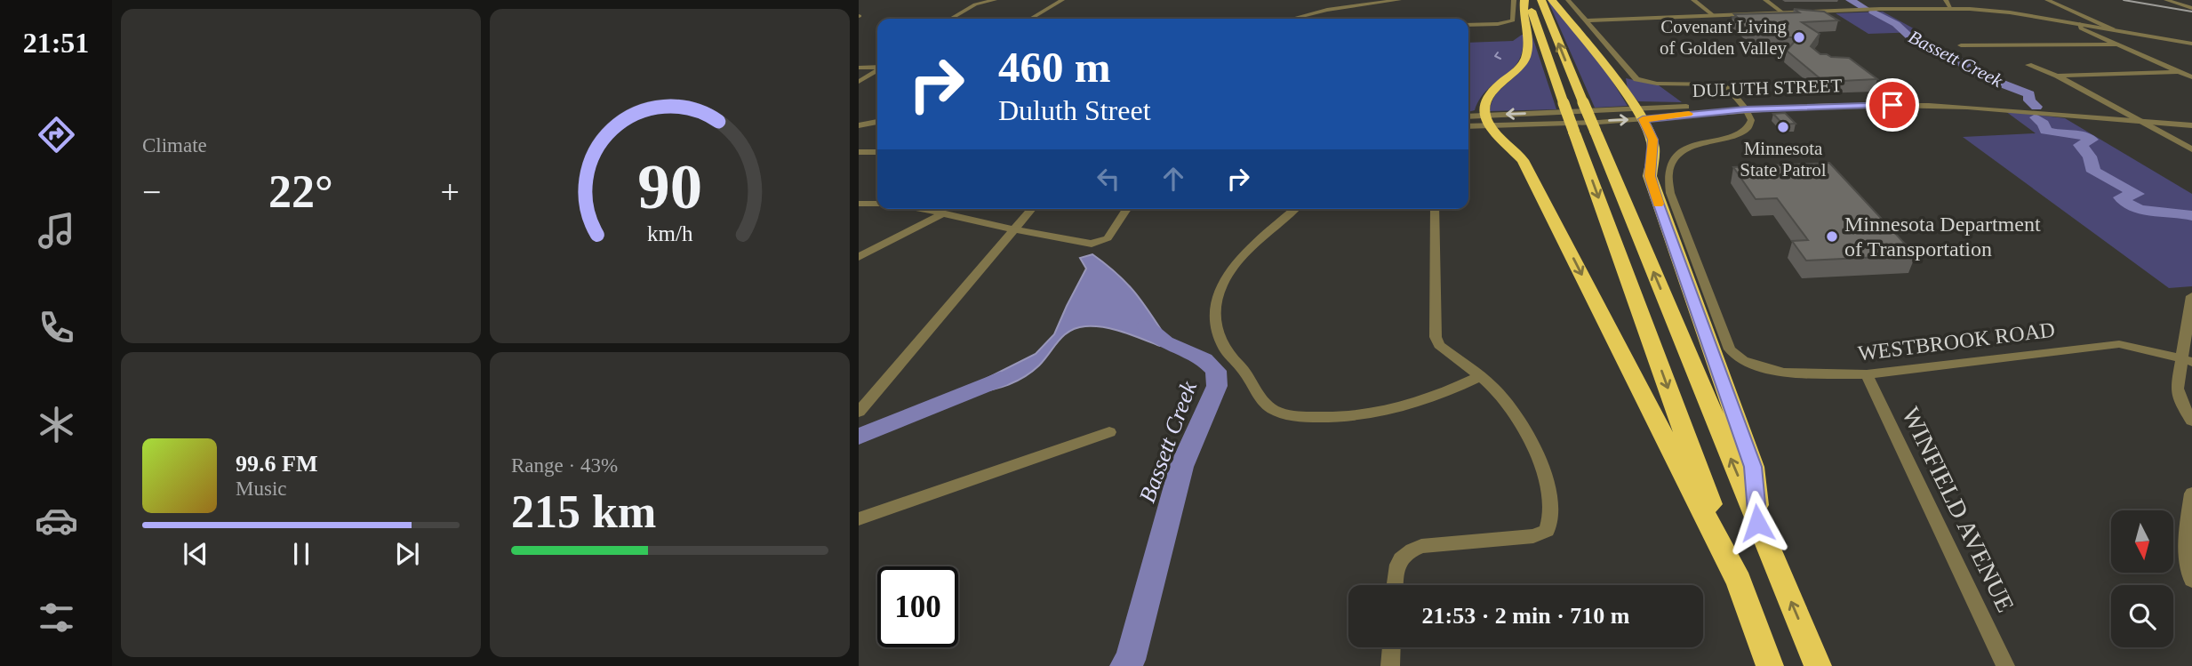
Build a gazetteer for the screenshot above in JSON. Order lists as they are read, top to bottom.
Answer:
{
  "streets": {
    "street": ["DULUTH STREET", "WESTBROOK ROAD", "WINFIELD AVENUE"]
  },
  "crossings": [
    ["DULUTH STREET", "WESTBROOK ROAD"],
    ["WESTBROOK ROAD", "WINFIELD AVENUE"]
  ],
  "water": ["Bassett Creek"],
  "places": ["Covenant Living of Golden Valley", "Minnesota State Patrol", "Minnesota Department of Transportation"],
  "north": "bottom",
  "page": {
    "tabs": "21:51",
    "tile": [
      "Climate",
      ["Range · 43%", "215 km"]
    ],
    "turn": ["460 m", "Duluth Street"],
    "heat": ["−", "22°", "+"],
    "song": ["99.6 FM", "Music"],
    "limit": "100",
    "trip": "21:53 · 2 min · 710 m",
    "gauge": ["90", "km/h"]
  }
}
